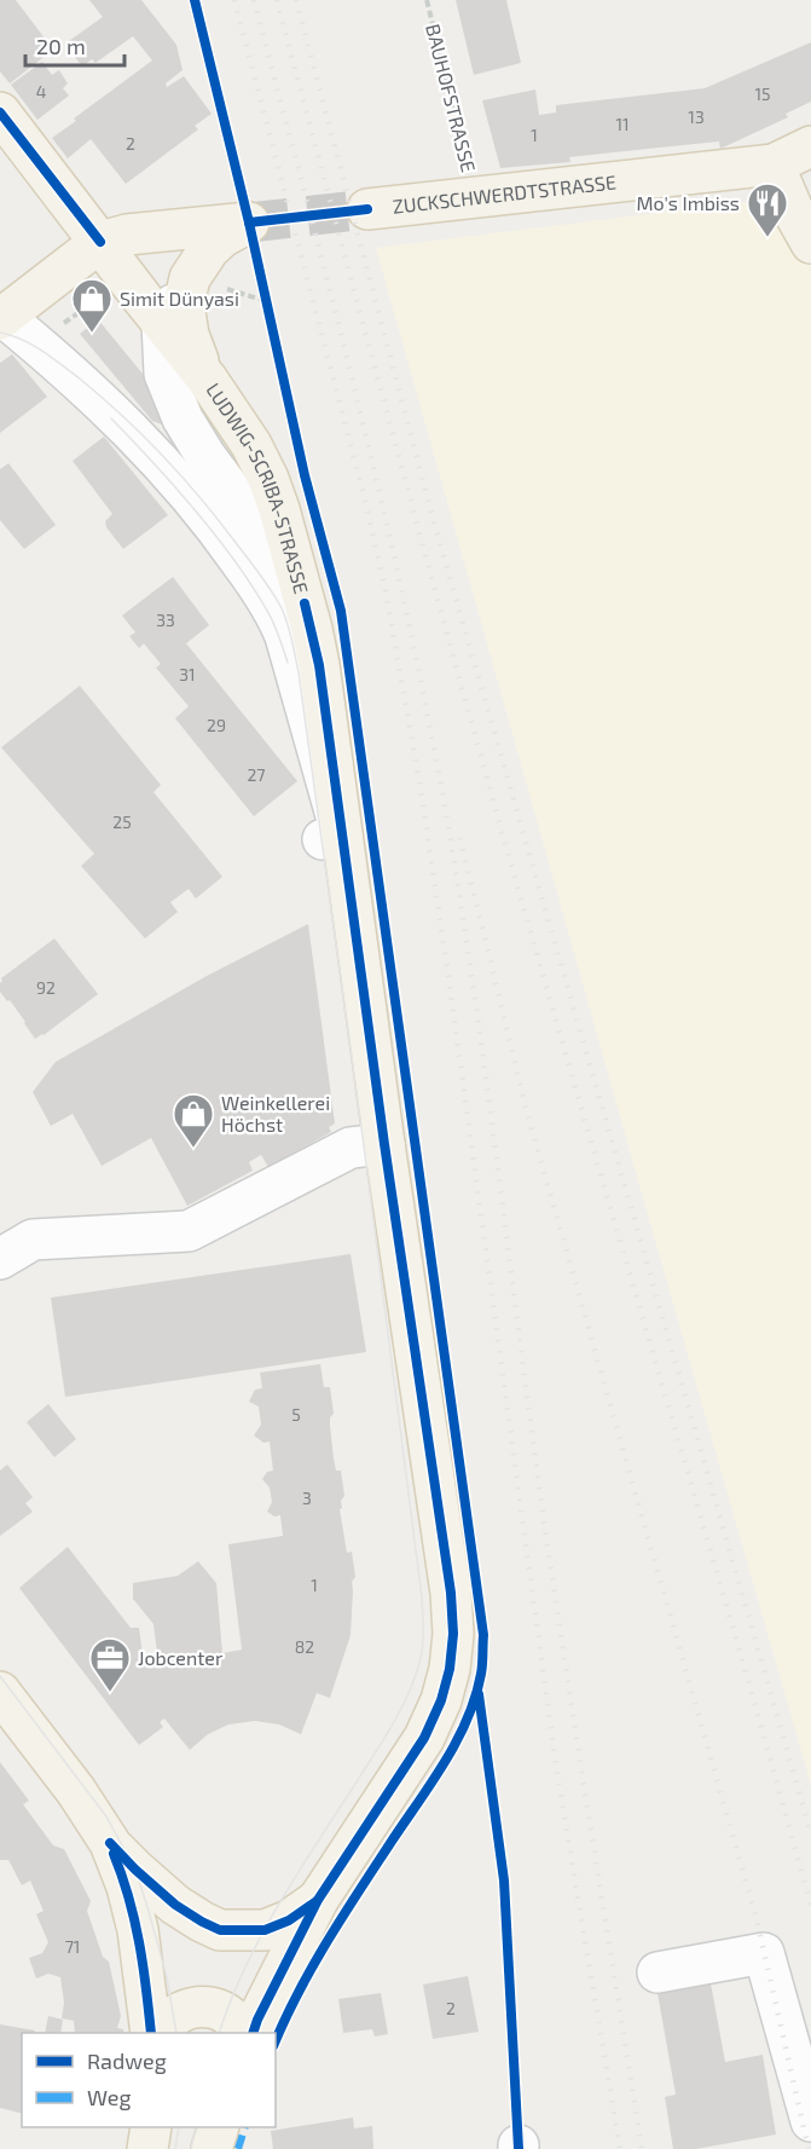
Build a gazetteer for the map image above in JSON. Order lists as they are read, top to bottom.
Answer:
{
  "streets": {
    "main road": ["ZUCKSCHWERDTSTRASSE", "LUDWIG-SCRIBA-STRASSE"],
    "path": ["BAUHOFSTRASSE"]
  },
  "crossings": [
    ["BAUHOFSTRASSE", "ZUCKSCHWERDTSTRASSE"]
  ],
  "places": {
    "restaurant": ["Mo's Imbiss"],
    "shop": ["Simit Dünyasi", "Weinkellerei Höchst"],
    "office": ["Jobcenter"]
  },
  "house_numbers": [
    "4",
    "15",
    "13",
    "11",
    "1",
    "2",
    "33",
    "31",
    "29",
    "27",
    "25",
    "92",
    "5",
    "3",
    "1",
    "82",
    "71",
    "2"
  ],
  "legend": ["Radweg", "Weg"],
  "scale_bar": "20 m"
}
